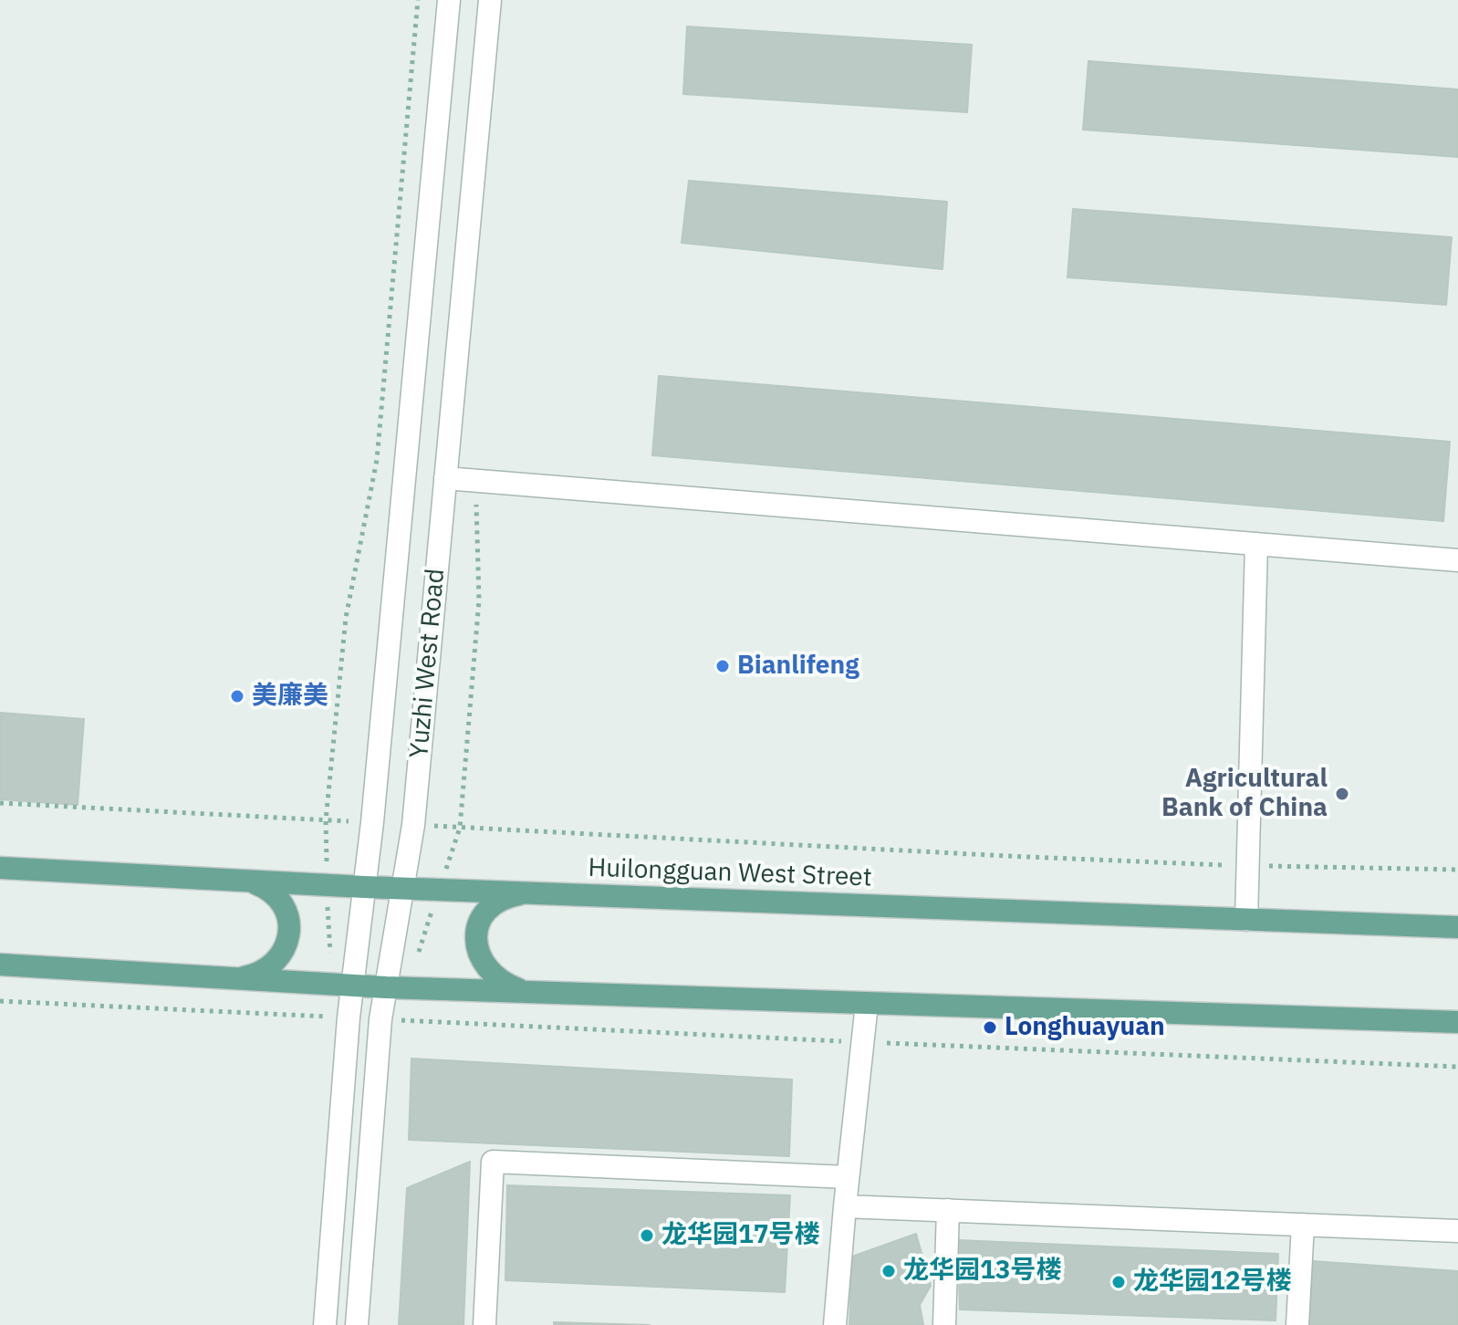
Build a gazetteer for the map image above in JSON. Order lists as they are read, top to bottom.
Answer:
{
  "streets": {
    "main road": ["Huilongguan West Street"],
    "street": ["Yuzhi West Road"]
  },
  "crossings": [
    ["Yuzhi West Road", "Huilongguan West Street"]
  ],
  "places": [
    "Bianlifeng",
    "美廉美",
    "Agricultural Bank of China",
    "Longhuayuan",
    "龙华园17号楼",
    "龙华园13号楼",
    "龙华园12号楼"
  ]
}
